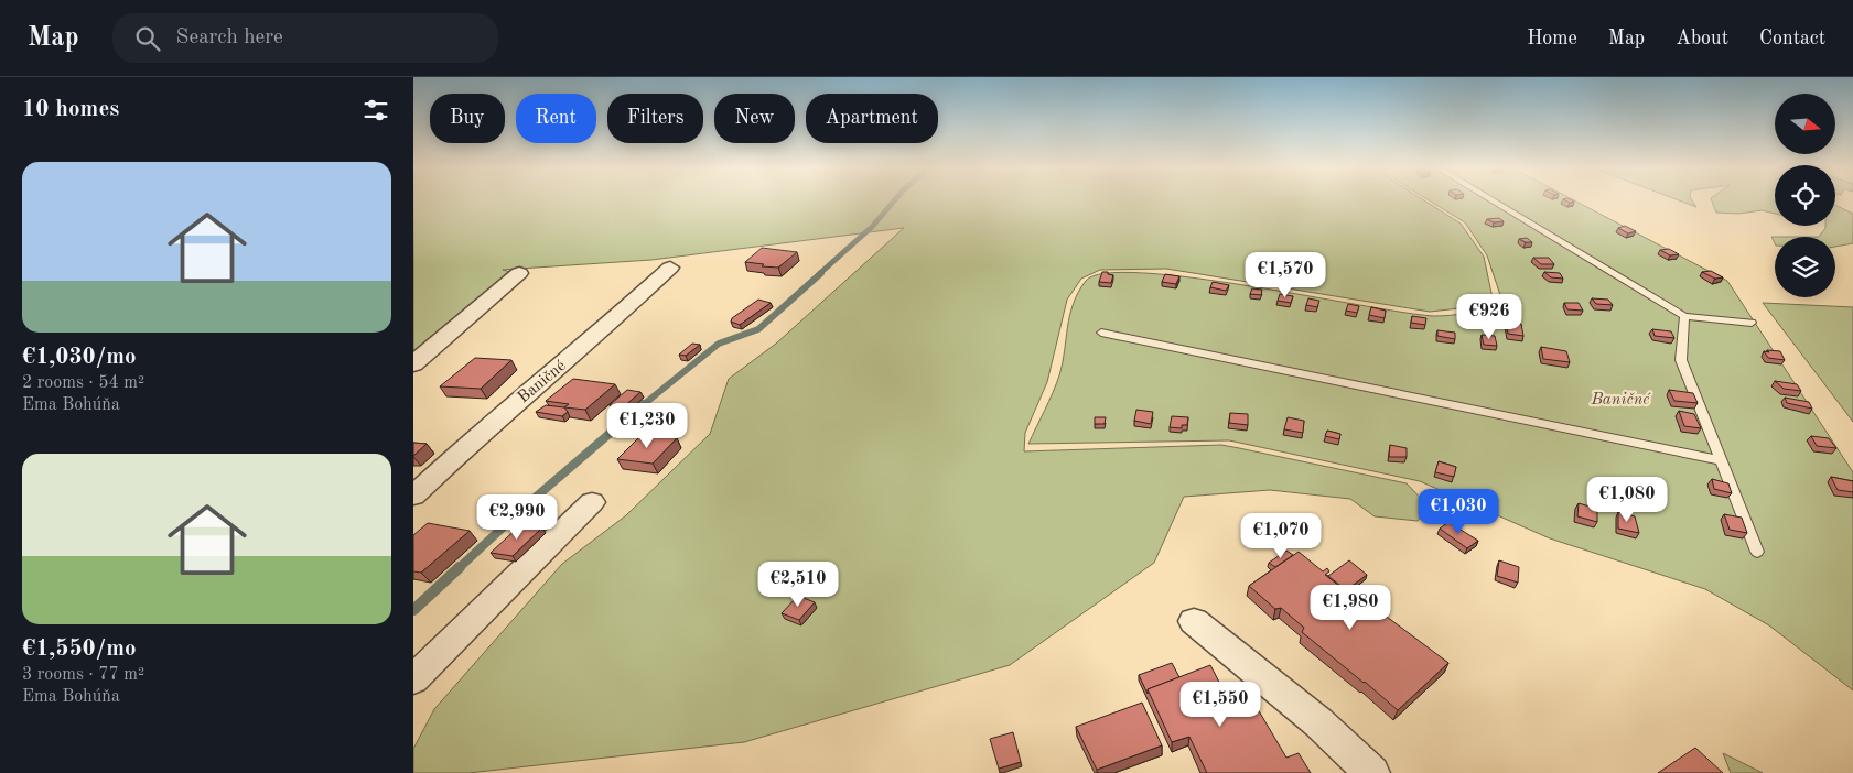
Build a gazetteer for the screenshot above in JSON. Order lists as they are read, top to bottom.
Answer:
{
  "streets": {
    "street": ["Baničné"]
  },
  "parks": ["Baničné"],
  "north": "right",
  "page": {
    "header": "Map",
    "search": "Search here",
    "nav": [
      "Home",
      "Map",
      "About",
      "Contact"
    ],
    "heading": "10 homes",
    "chip": [
      "Buy",
      "Rent",
      "Filters",
      "New",
      "Apartment"
    ],
    "list": [
      {
        "name": "€1,030/mo",
        "note": "2 rooms · 54 m² · Ema Bohúňa"
      },
      {
        "name": "€1,550/mo",
        "note": "3 rooms · 77 m² · Ema Bohúňa"
      }
    ],
    "price": [
      "€1,570",
      "€926",
      "€1,230",
      "€1,080",
      "€1,030",
      "€2,990",
      "€1,070",
      "€2,510",
      "€1,980",
      "€1,550"
    ]
  }
}
